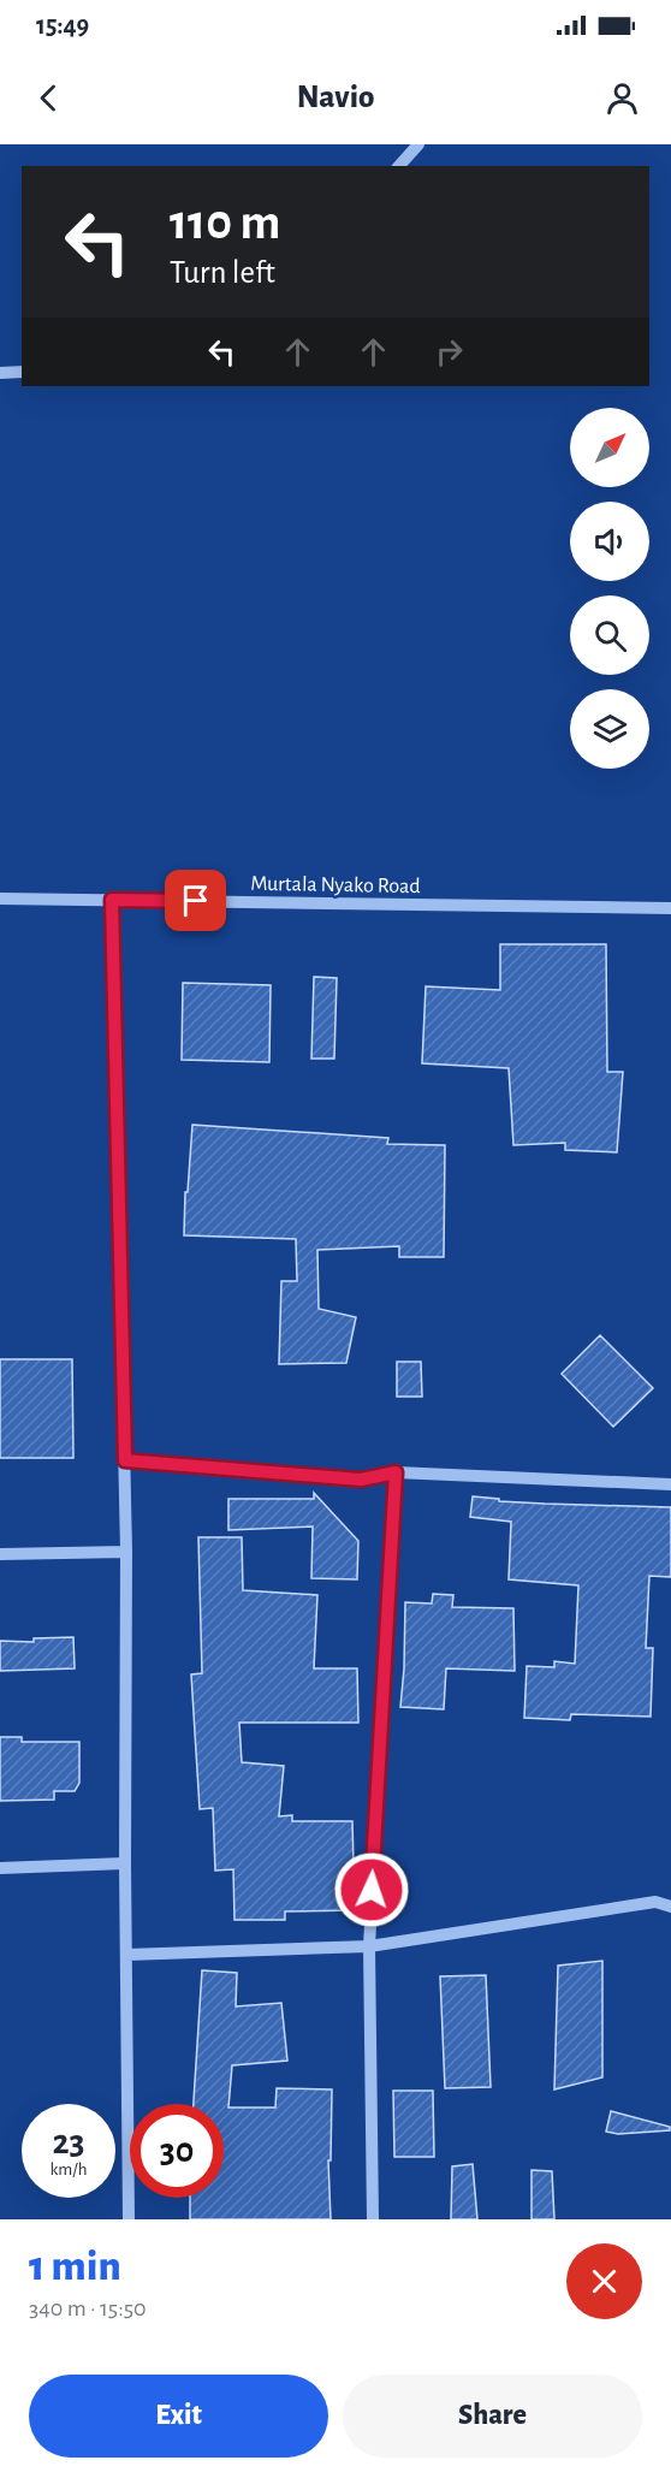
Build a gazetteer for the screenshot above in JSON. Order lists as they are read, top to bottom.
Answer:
{
  "streets": {
    "street": ["Murtala Nyako Road"]
  },
  "north": "top right",
  "page": {
    "status": "15:49",
    "header": "Navio",
    "turn": ["110 m", "Turn left"],
    "speed": "23 km/h",
    "limit": "30",
    "heading": ["1 min", "340 m · 15:50"],
    "buttons": ["Exit", "Share"]
  }
}
